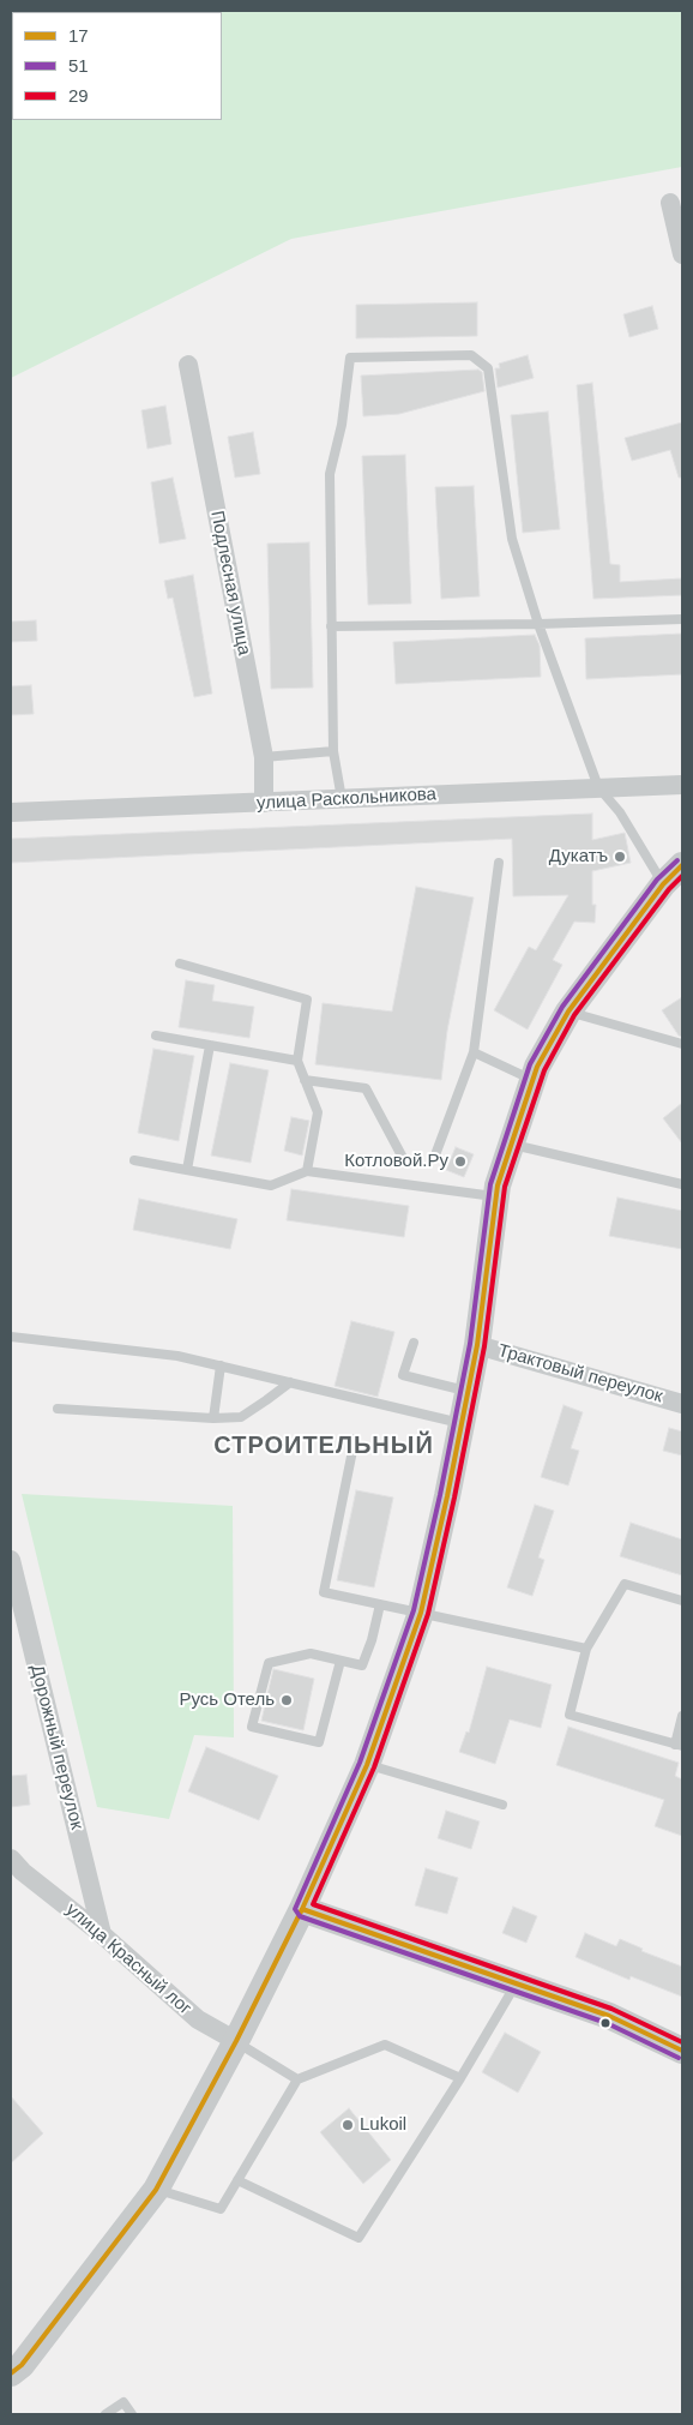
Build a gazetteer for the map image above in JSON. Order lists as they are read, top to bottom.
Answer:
{
  "streets": {
    "street": [
      "Подлесная улица",
      "улица Раскольникова",
      "Трактовый переулок",
      "Дорожный переулок",
      "улица Красный лог"
    ]
  },
  "crossings": [
    ["Подлесная улица", "улица Раскольникова"],
    ["Дорожный переулок", "улица Красный лог"]
  ],
  "districts": ["СТРОИТЕЛЬНЫЙ"],
  "places": [
    "Дукатъ",
    "Котловой.Ру",
    "Русь Отель",
    "Lukoil"
  ],
  "lines": ["transit line 51", "transit line 17", "transit line 29"],
  "legend": ["17", "51", "29"]
}
